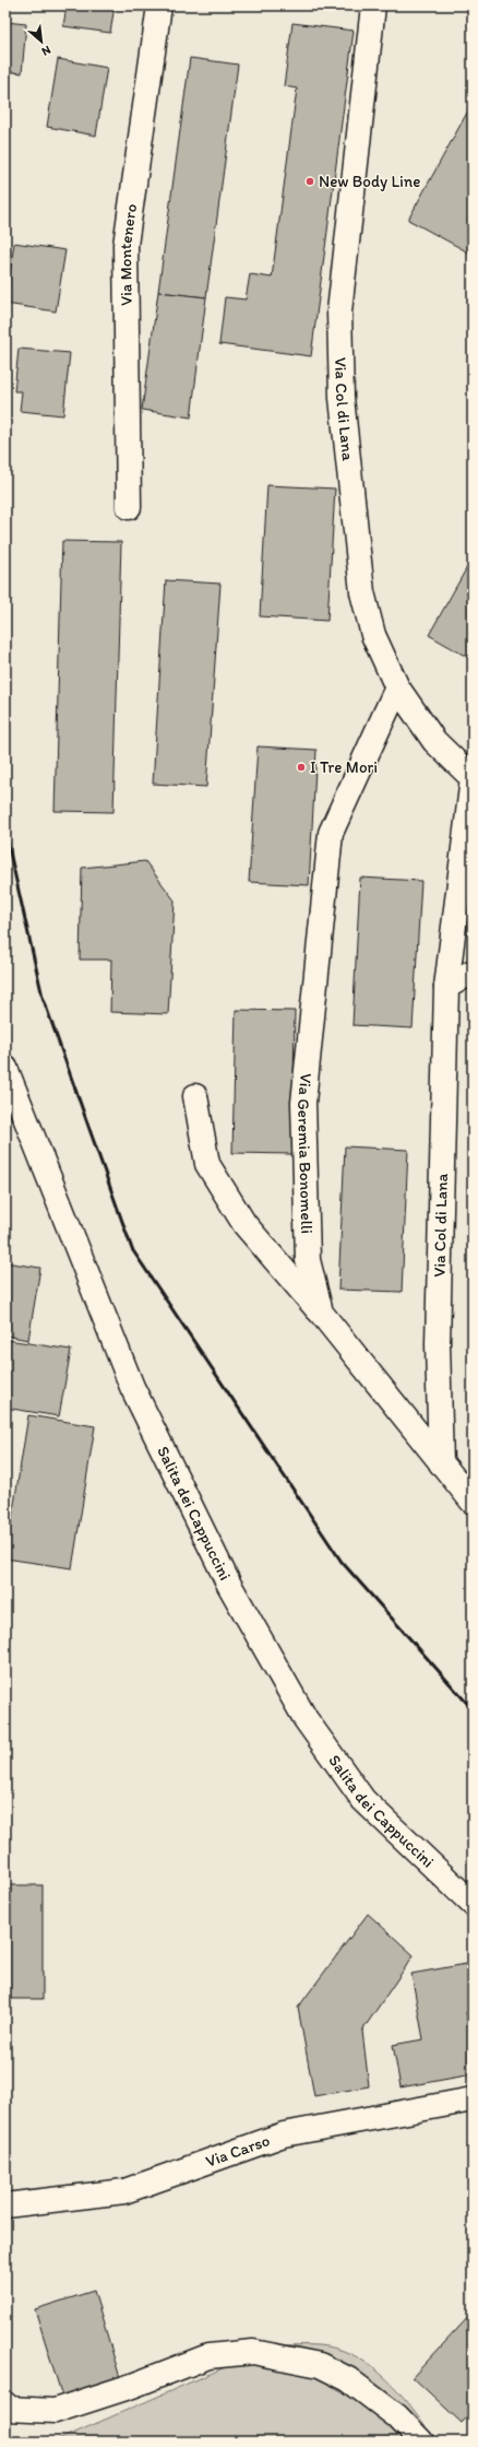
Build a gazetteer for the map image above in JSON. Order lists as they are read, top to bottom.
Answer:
{
  "streets": {
    "street": [
      "Via Montenero",
      "Via Col di Lana",
      "Via Geremia Bonomelli",
      "Salita dei Cappuccini",
      "Via Carso"
    ]
  },
  "crossings": [
    ["Via Col di Lana", "Via Geremia Bonomelli"]
  ],
  "places": ["New Body Line", "I Tre Mori"],
  "north": "bottom right"
}
